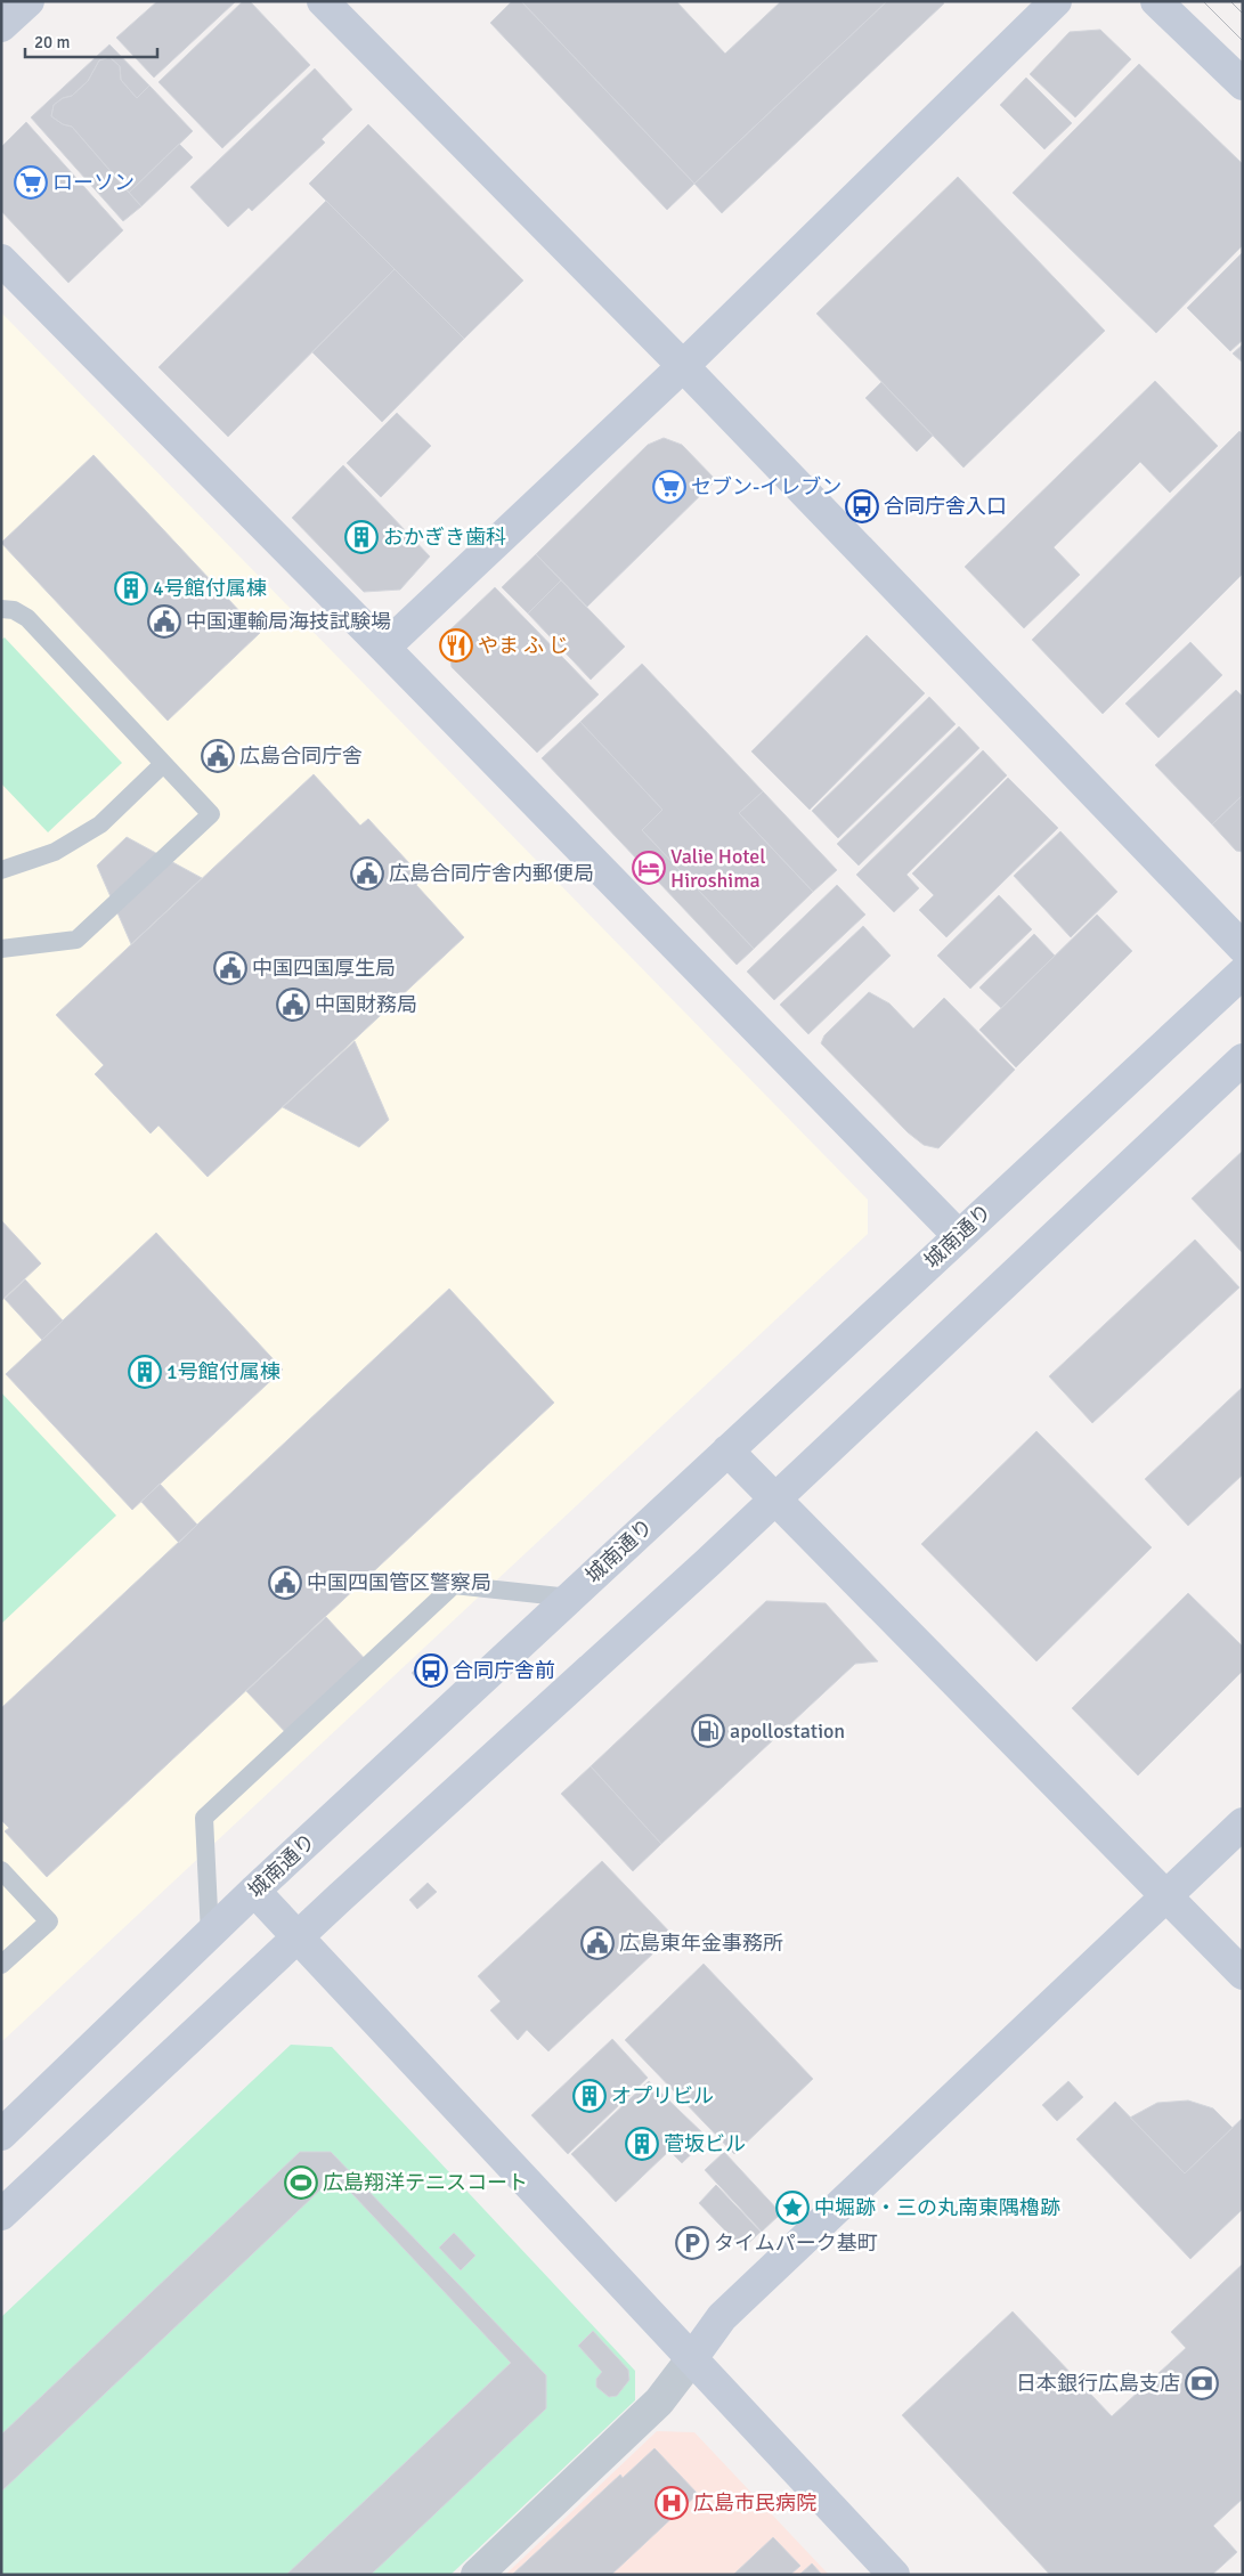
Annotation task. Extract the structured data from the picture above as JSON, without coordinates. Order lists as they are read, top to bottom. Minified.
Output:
{"streets":{"street":["城南通り"]},"places":{"supermarket":["ローソン","セブン-イレブン"],"bus stop":["合同庁舎入口","合同庁舎前"],"building":["おかぎき歯科","4号館付属棟","1号館付属棟","オプリビル","菅坂ビル"],"public building":["中国運輸局海技試験場","広島合同庁舎","広島合同庁舎内郵便局","中国四国厚生局","中国財務局","中国四国管区警察局","広島東年金事務所"],"restaurant":["やま ふ じ"],"hotel":["Valie Hotel Hiroshima"],"fuel station":["apollostation"],"sports":["広島翔洋テニスコート"],"place":["中堀跡・三の丸南東隅櫓跡"],"parking":["タイムパーク基町"],"bank":["日本銀行広島支店"],"hospital":["広島市民病院"]},"scale_bar":"20 m"}
